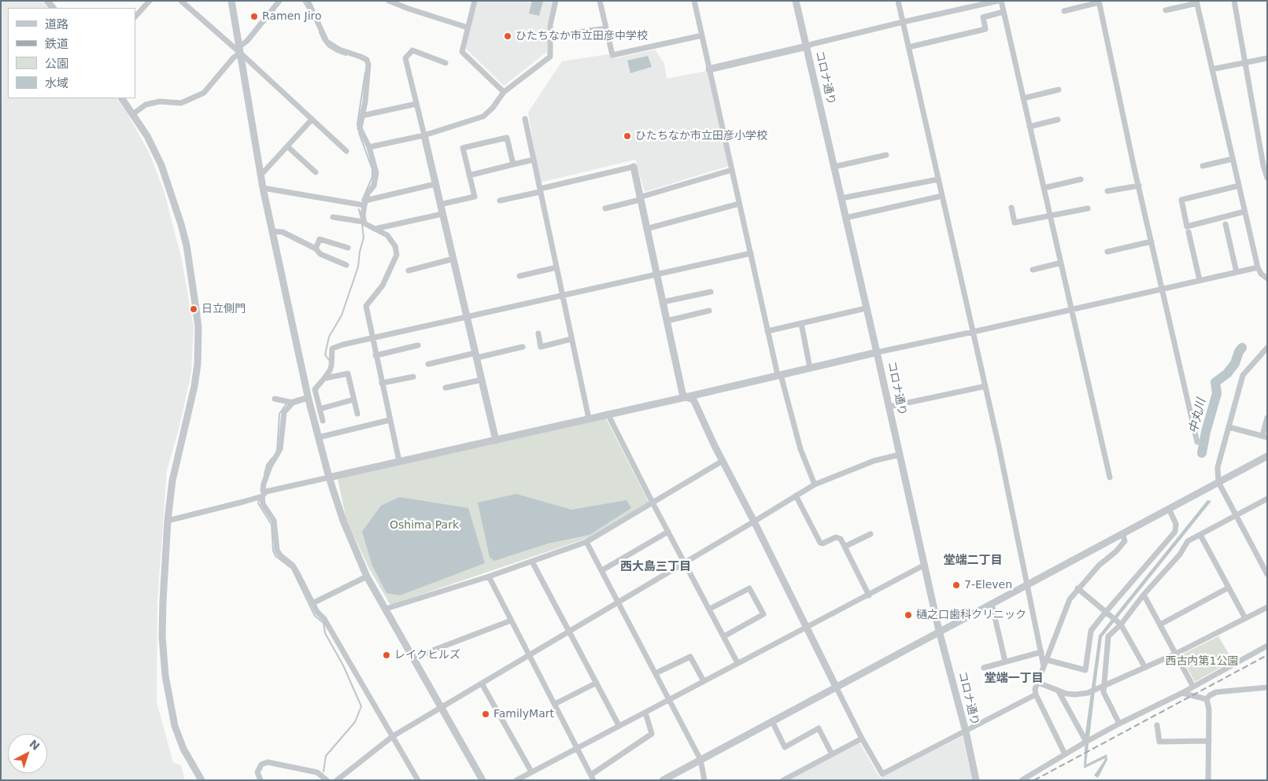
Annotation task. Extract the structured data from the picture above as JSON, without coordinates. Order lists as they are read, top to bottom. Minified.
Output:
{"streets":{"street":["コロナ通り"]},"districts":["堂端二丁目","西大島三丁目","堂端一丁目"],"water":["中丸川"],"parks":["Oshima Park","西古内第1公園"],"places":["Ramen Jiro","ひたちなか市立田彦中学校","ひたちなか市立田彦小学校","日立側門","7-Eleven","樋之口歯科クリニック","レイクヒルズ","FamilyMart"],"legend":["道路","鉄道","公園","水域"],"north":"top right"}
